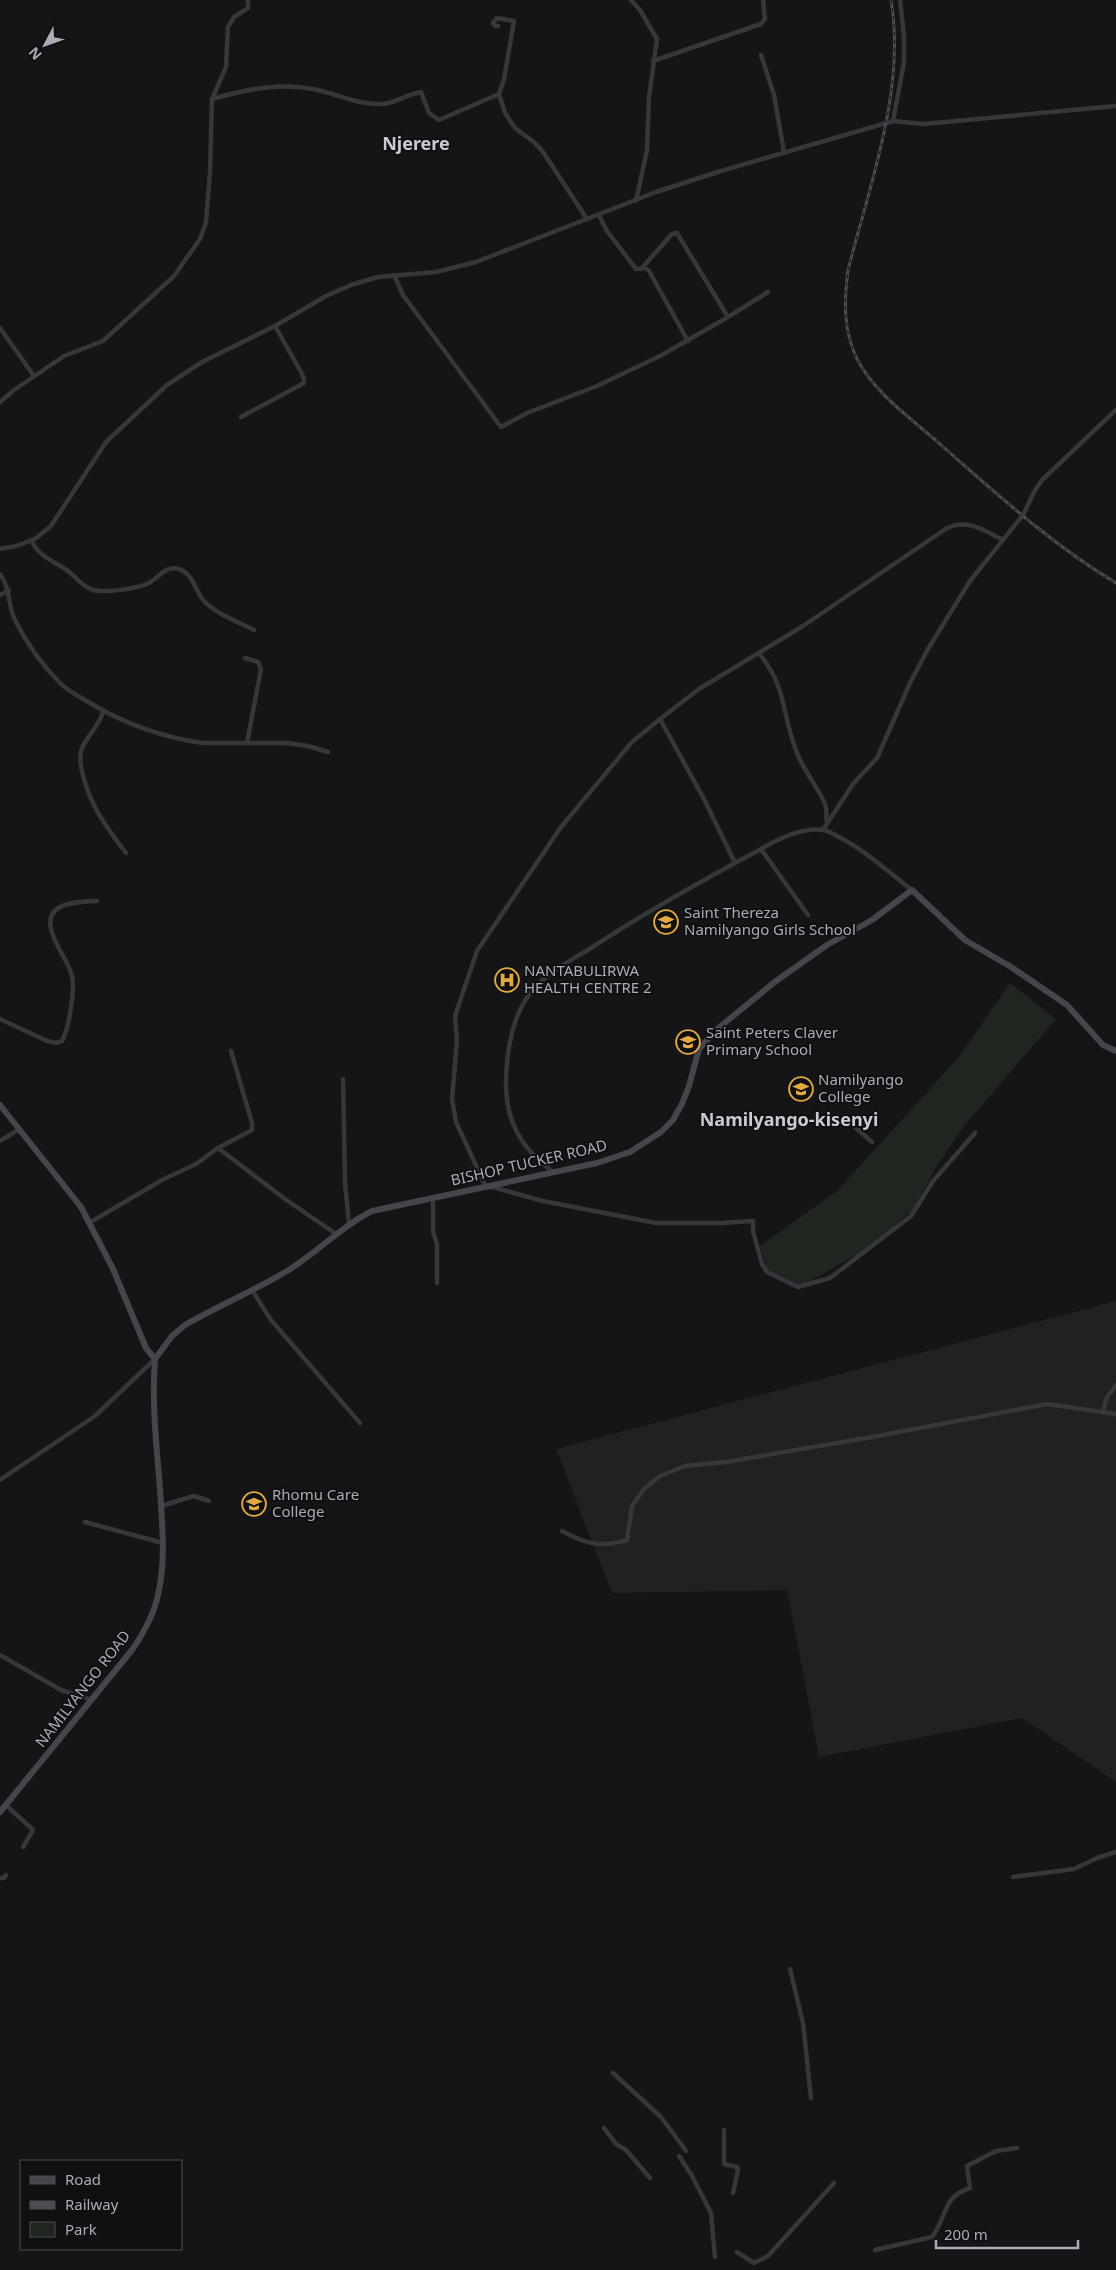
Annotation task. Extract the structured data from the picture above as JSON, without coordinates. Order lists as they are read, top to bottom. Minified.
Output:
{"streets":{"main road":["BISHOP TUCKER ROAD","NAMILYANGO ROAD"]},"crossings":[["BISHOP TUCKER ROAD","NAMILYANGO ROAD"]],"districts":["Njerere","Namilyango-kisenyi"],"places":{"school or university":["Saint Thereza Namilyango Girls School","Saint Peters Claver Primary School","Namilyango College","Rhomu Care College"],"hospital":["NANTABULIRWA HEALTH CENTRE 2"]},"legend":["Road","Railway","Park"],"scale_bar":"200 m","north":"bottom left"}
